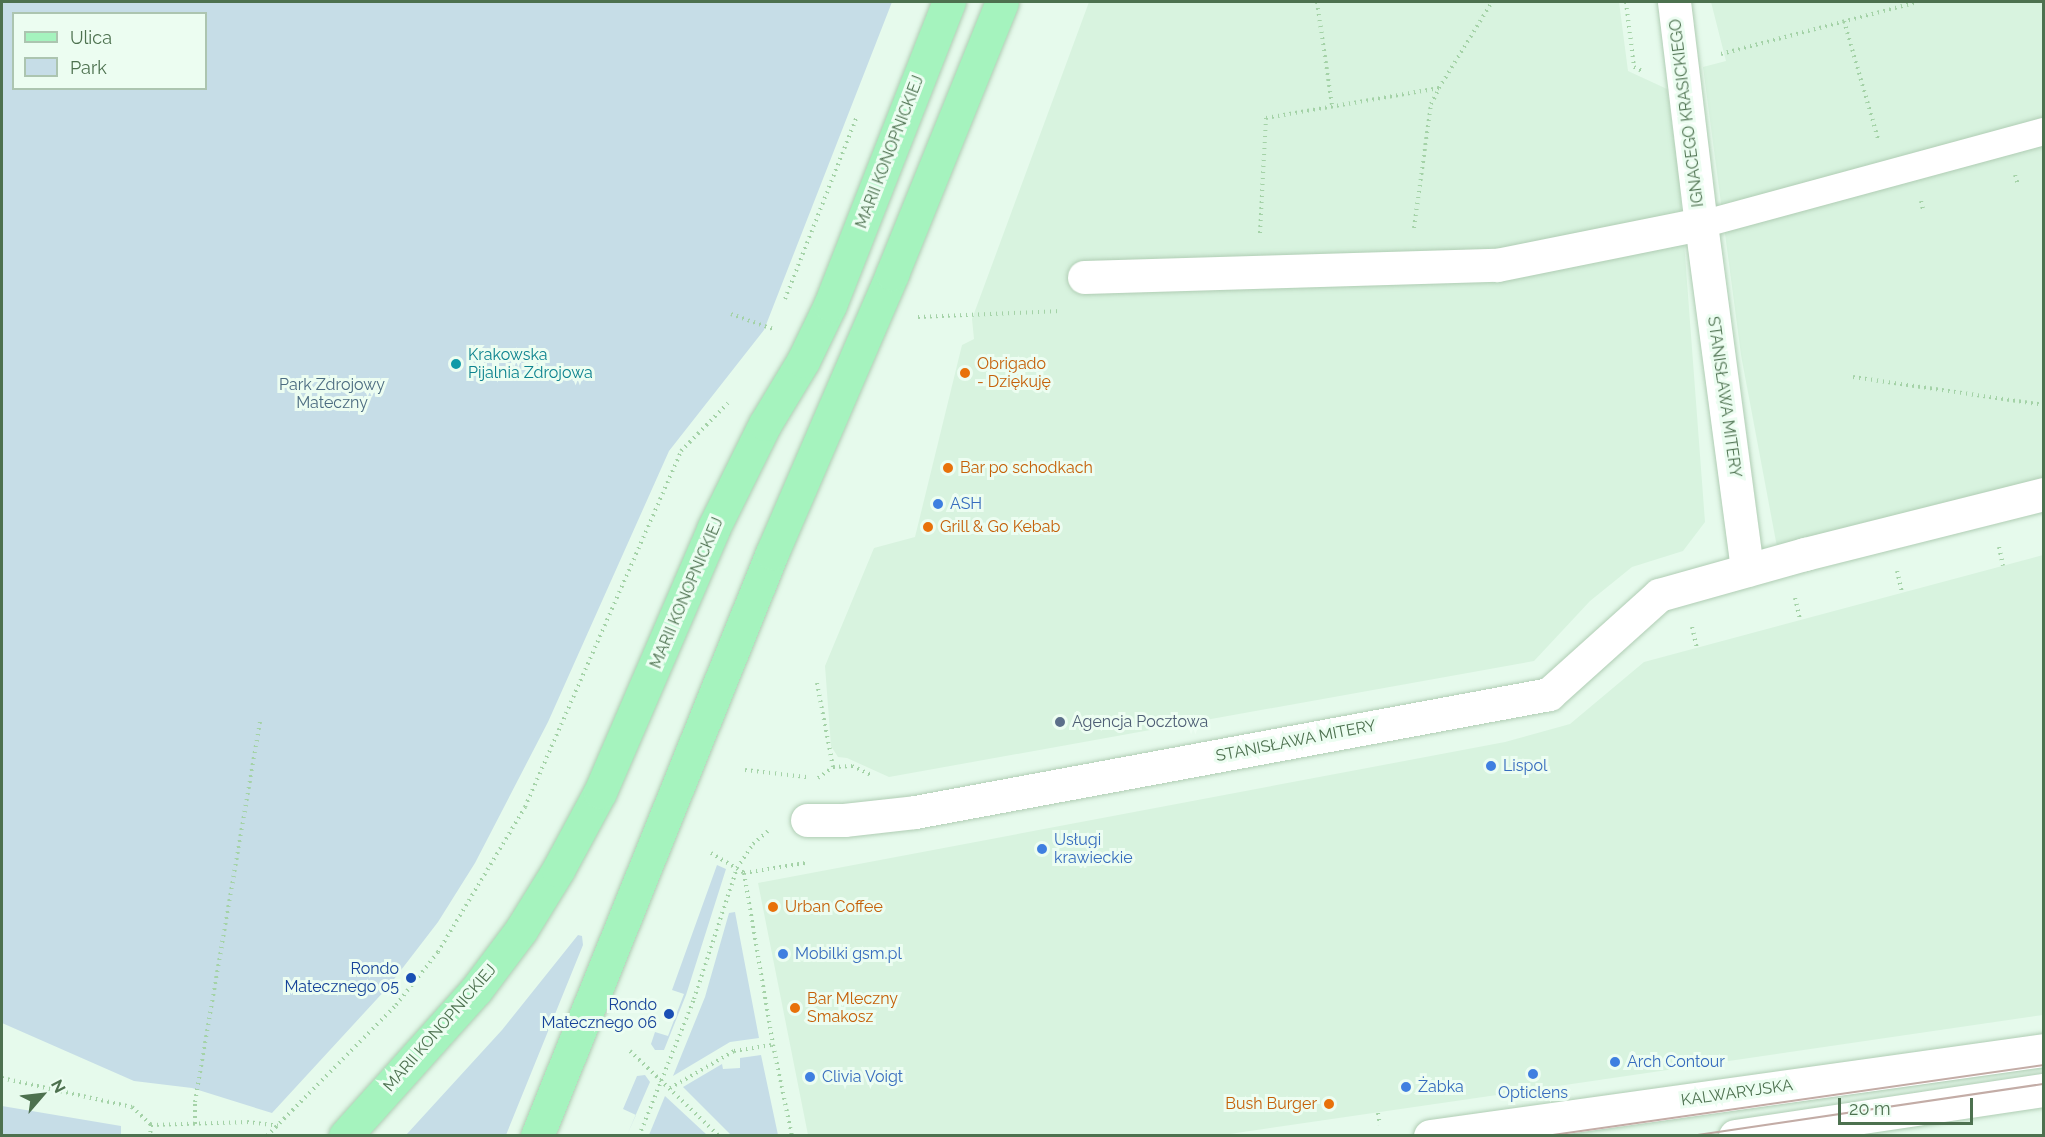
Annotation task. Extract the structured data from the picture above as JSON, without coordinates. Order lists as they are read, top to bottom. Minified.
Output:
{"streets":{"main road":["MARII KONOPNICKIEJ"],"street":["IGNACEGO KRASICKIEGO","STANISŁAWA MITERY","KALWARYJSKA"]},"crossings":[["IGNACEGO KRASICKIEGO","STANISŁAWA MITERY"]],"parks":["Park Zdrojowy Mateczny"],"places":["Krakowska Pijalnia Zdrojowa","Obrigado - Dziękuję","Bar po schodkach","ASH","Grill & Go Kebab","Agencja Pocztowa","Lispol","Usługi krawieckie","Urban Coffee","Mobilki gsm.pl","Rondo Matecznego 05","Bar Mleczny Smakosz","Rondo Matecznego 06","Arch Contour","Opticlens","Clivia Voigt","Żabka","Bush Burger"],"legend":["Ulica","Park"],"scale_bar":"20 m","north":"top right"}
